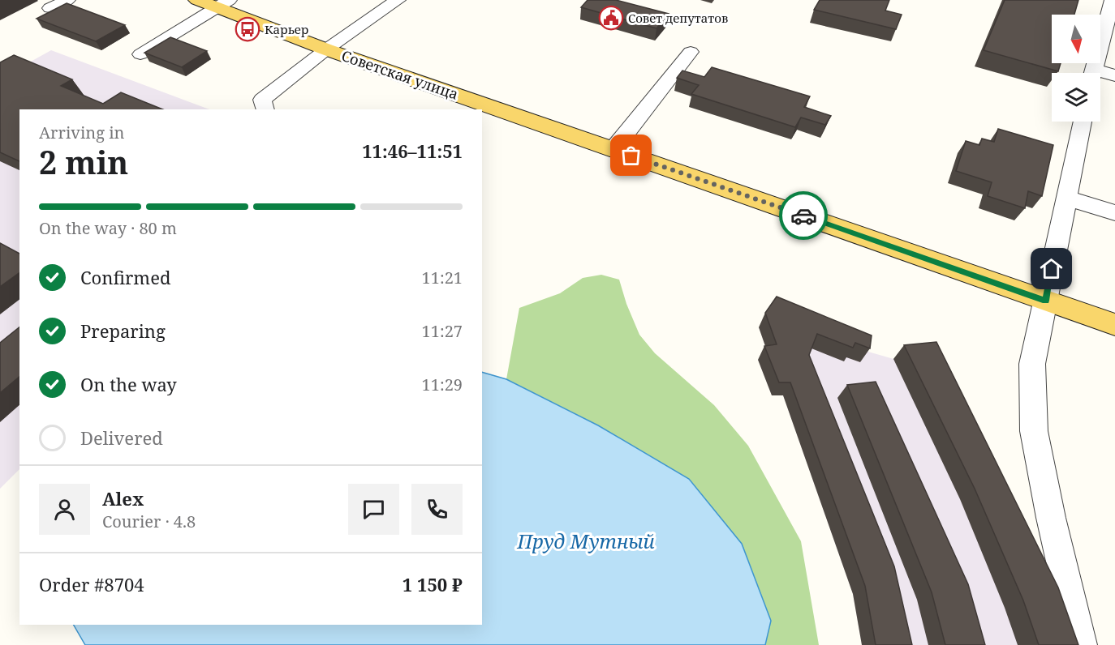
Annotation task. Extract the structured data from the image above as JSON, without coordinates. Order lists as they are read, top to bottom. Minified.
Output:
{"streets":{"main road":["Советская улица"]},"water":["Пруд Мутный"],"places":{"public building":["Совет депутатов"],"bus stop":["Карьер"]},"north":"bottom","page":{"heading":["2 min","Arriving in","11:46–11:51"],"panel":["Alex","Courier · 4.8","Order #8704","1 150 ₽"],"bar":"On the way · 80 m","list":[["Confirmed","11:21"],["Preparing","11:27"],["On the way","11:29"],"Delivered"]}}
